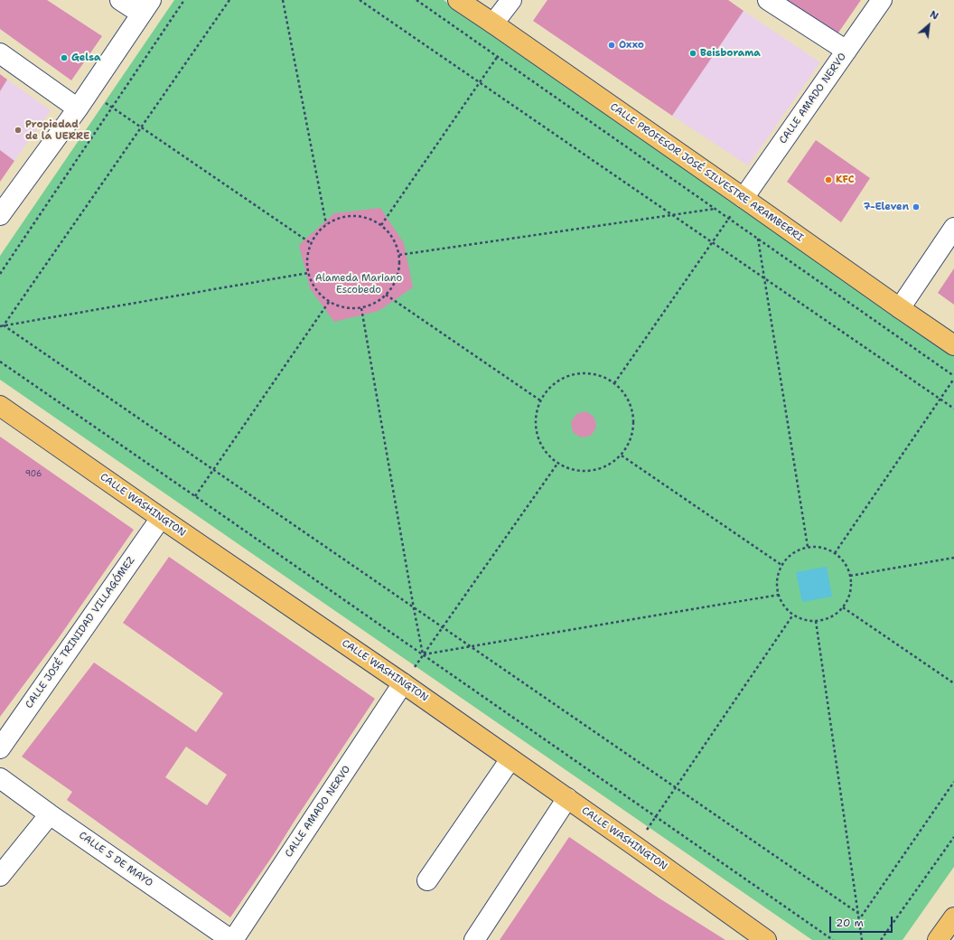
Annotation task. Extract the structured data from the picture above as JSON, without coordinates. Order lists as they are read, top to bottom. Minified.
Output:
{"streets":{"main road":["CALLE PROFESOR JOSÉ SILVESTRE ARAMBERRI","CALLE WASHINGTON"],"street":["CALLE AMADO NERVO","CALLE JOSÉ TRINIDAD VILLAGÓMEZ","CALLE 5 DE MAYO"]},"crossings":[["CALLE AMADO NERVO","CALLE PROFESOR JOSÉ SILVESTRE ARAMBERRI"],["CALLE AMADO NERVO","CALLE WASHINGTON"],["CALLE AMADO NERVO","CALLE 5 DE MAYO"],["CALLE WASHINGTON","CALLE JOSÉ TRINIDAD VILLAGÓMEZ"]],"parks":["Alameda Mariano Escobedo"],"places":["Oxxo","Beisborama","Gelsa","Propiedad de la UERRE","KFC","7-Eleven"],"house_numbers":["906"],"scale_bar":"20 m","north":"top right"}
